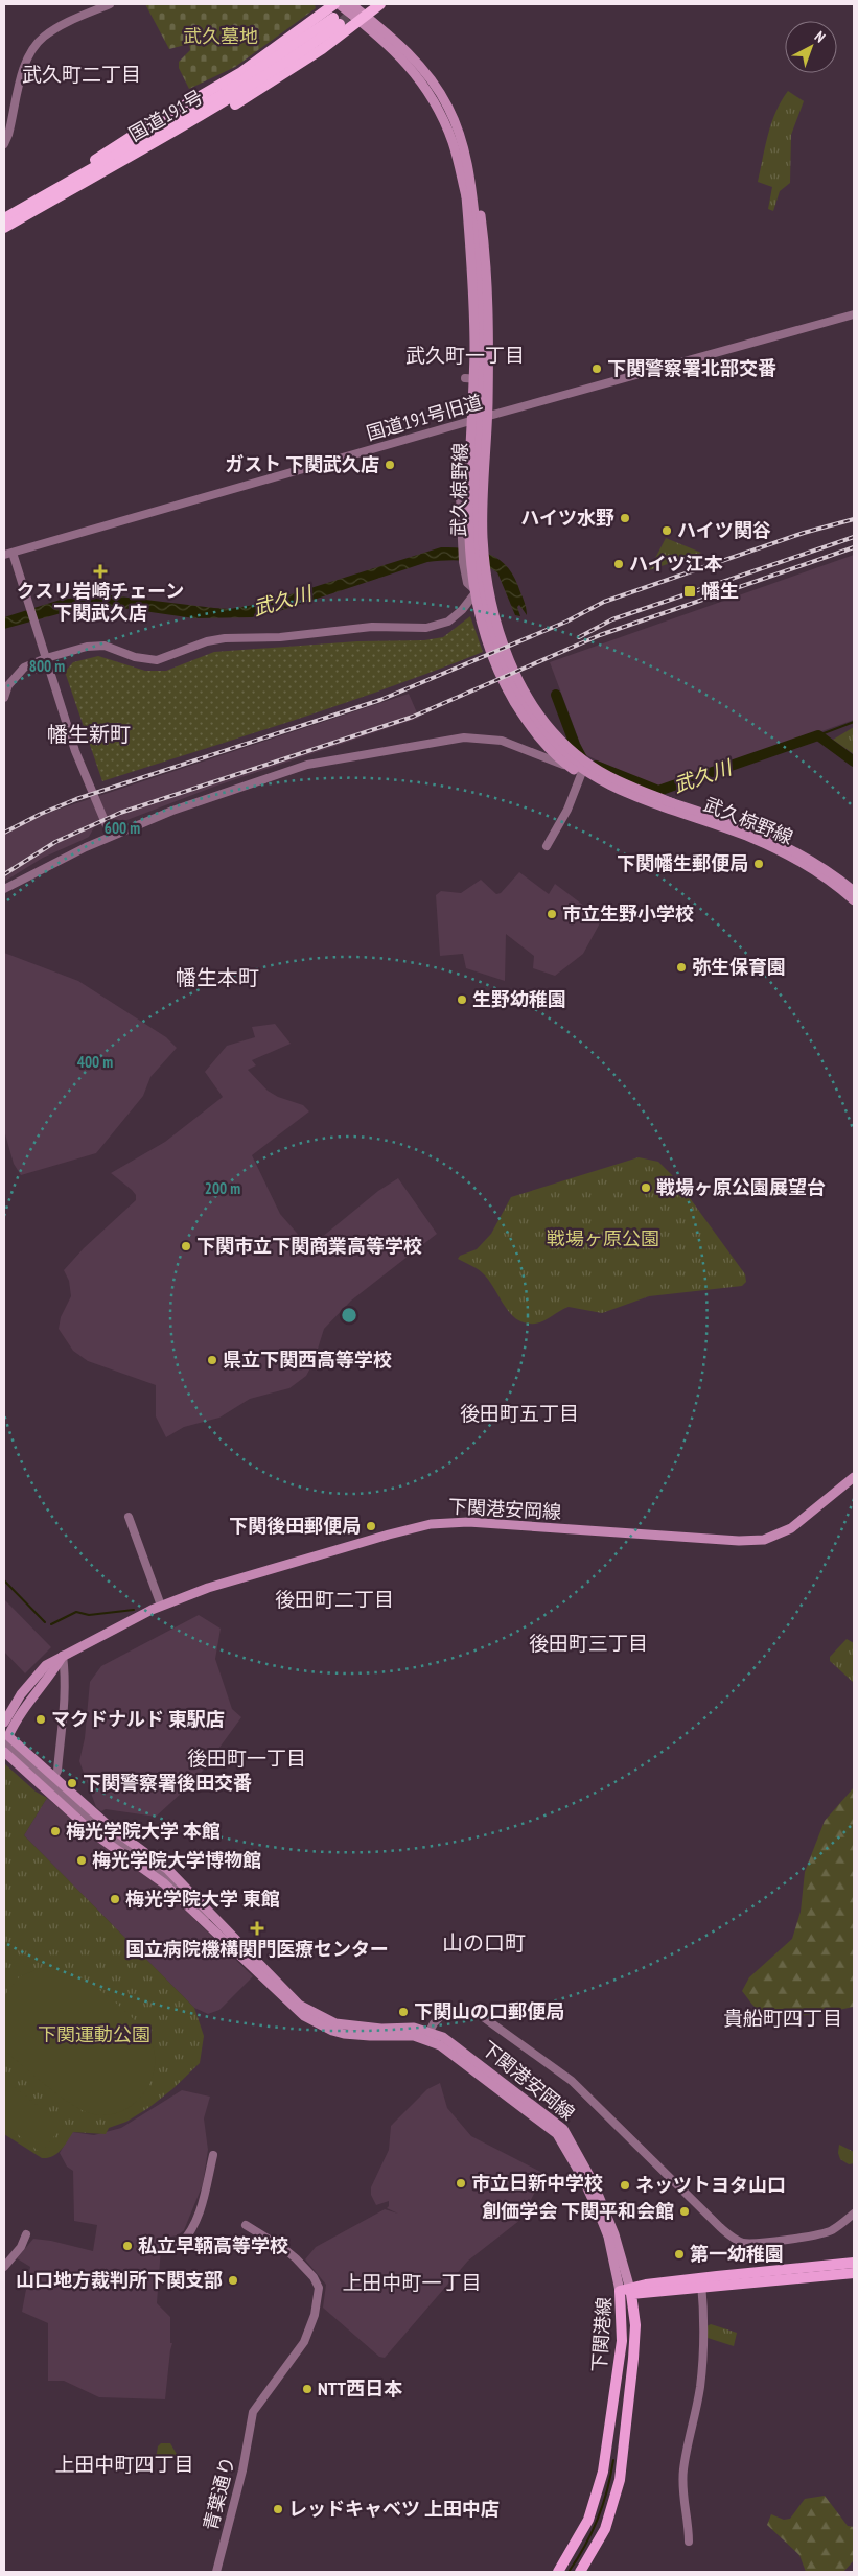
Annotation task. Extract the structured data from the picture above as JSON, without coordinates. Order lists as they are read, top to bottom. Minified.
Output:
{"streets":{"highway":["国道191号"],"main road":["武久椋野線","下関港安岡線","下関港線"],"street":["国道191号旧道","青葉通り"]},"crossings":[["下関港安岡線","下関港線"]],"districts":["武久町二丁目","武久町一丁目","幡生新町","幡生本町","後田町五丁目","後田町二丁目","後田町三丁目","後田町一丁目","山の口町","貴船町四丁目","上田中町一丁目","上田中町四丁目"],"water":["武久川"],"parks":["武久墓地","戦場ヶ原公園","下関運動公園"],"places":{"other":["下関警察署北部交番","ガスト 下関武久店","ハイツ水野","ハイツ関谷","ハイツ江本","下関幡生郵便局","市立生野小学校","弥生保育園","生野幼稚園","戦場ヶ原公園展望台","下関市立下関商業高等学校","県立下関西高等学校","下関後田郵便局","マクドナルド 東駅店","下関警察署後田交番","梅光学院大学 本館","梅光学院大学博物館","梅光学院大学 東館","下関山の口郵便局","市立日新中学校","ネッツトヨタ山口","創価学会 下関平和会館","私立早鞆高等学校","第一幼稚園","山口地方裁判所下関支部","NTT西日本","レッドキャベツ 上田中店"],"health":["クスリ岩崎チェーン 下関武久店","国立病院機構関門医療センター"],"transit":["幡生"]},"north":"top right","rings":["800 m","600 m","400 m","200 m"]}
